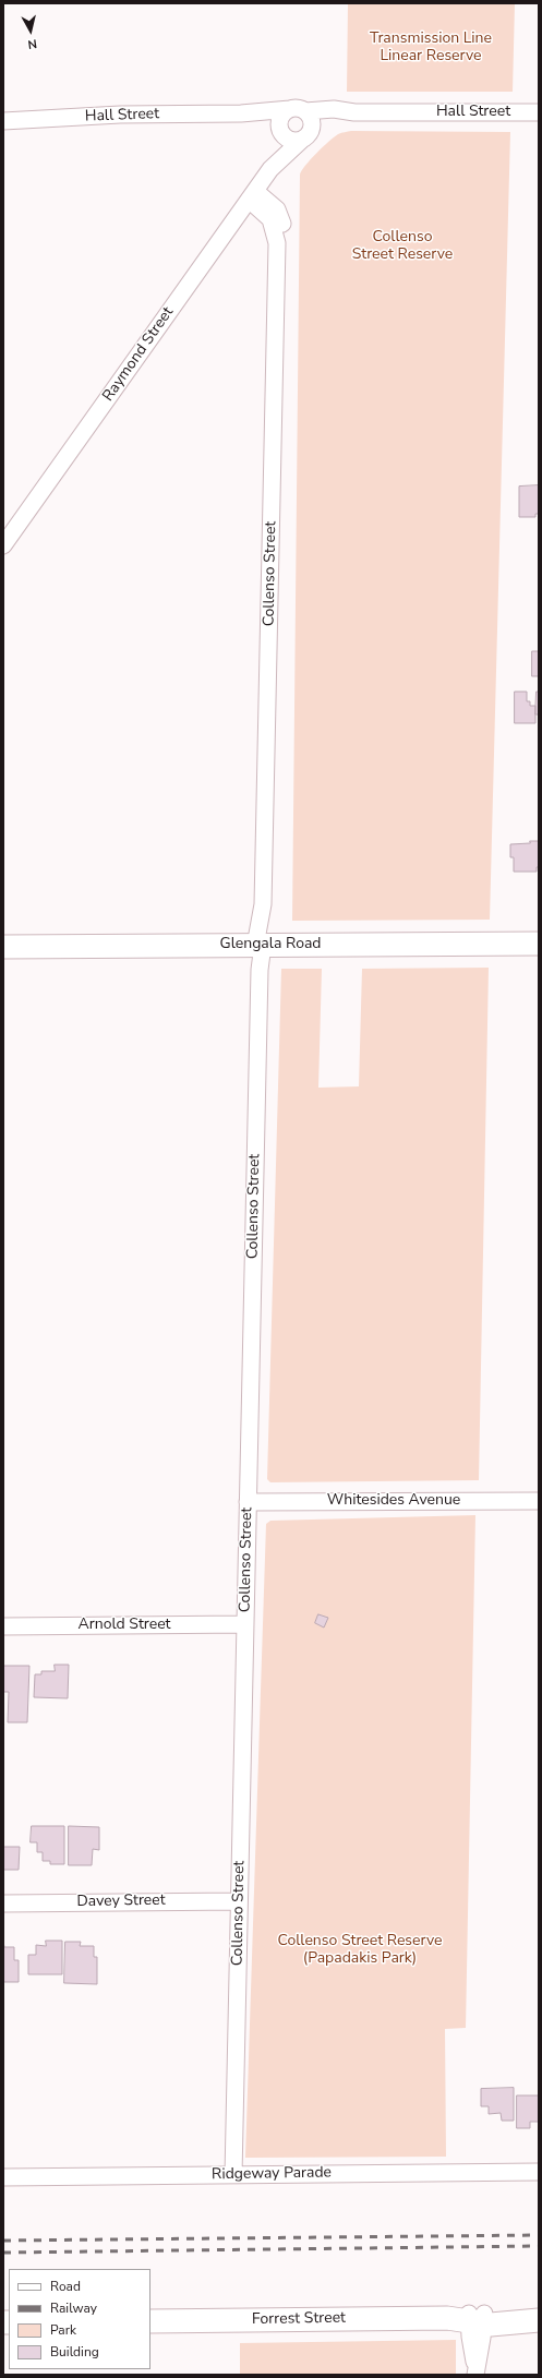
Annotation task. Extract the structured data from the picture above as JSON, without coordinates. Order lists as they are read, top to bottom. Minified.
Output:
{"streets":{"street":["Hall Street","Raymond Street","Collenso Street","Glengala Road","Whitesides Avenue","Arnold Street","Davey Street","Ridgeway Parade","Forrest Street"]},"crossings":[["Hall Street","Raymond Street"],["Raymond Street","Collenso Street"],["Collenso Street","Glengala Road"],["Collenso Street","Whitesides Avenue"],["Collenso Street","Arnold Street"],["Collenso Street","Davey Street"],["Collenso Street","Ridgeway Parade"]],"parks":["Transmission Line Linear Reserve","Collenso Street Reserve","Collenso Street Reserve (Papadakis Park)"],"legend":["Road","Railway","Park","Building"],"north":"bottom"}
